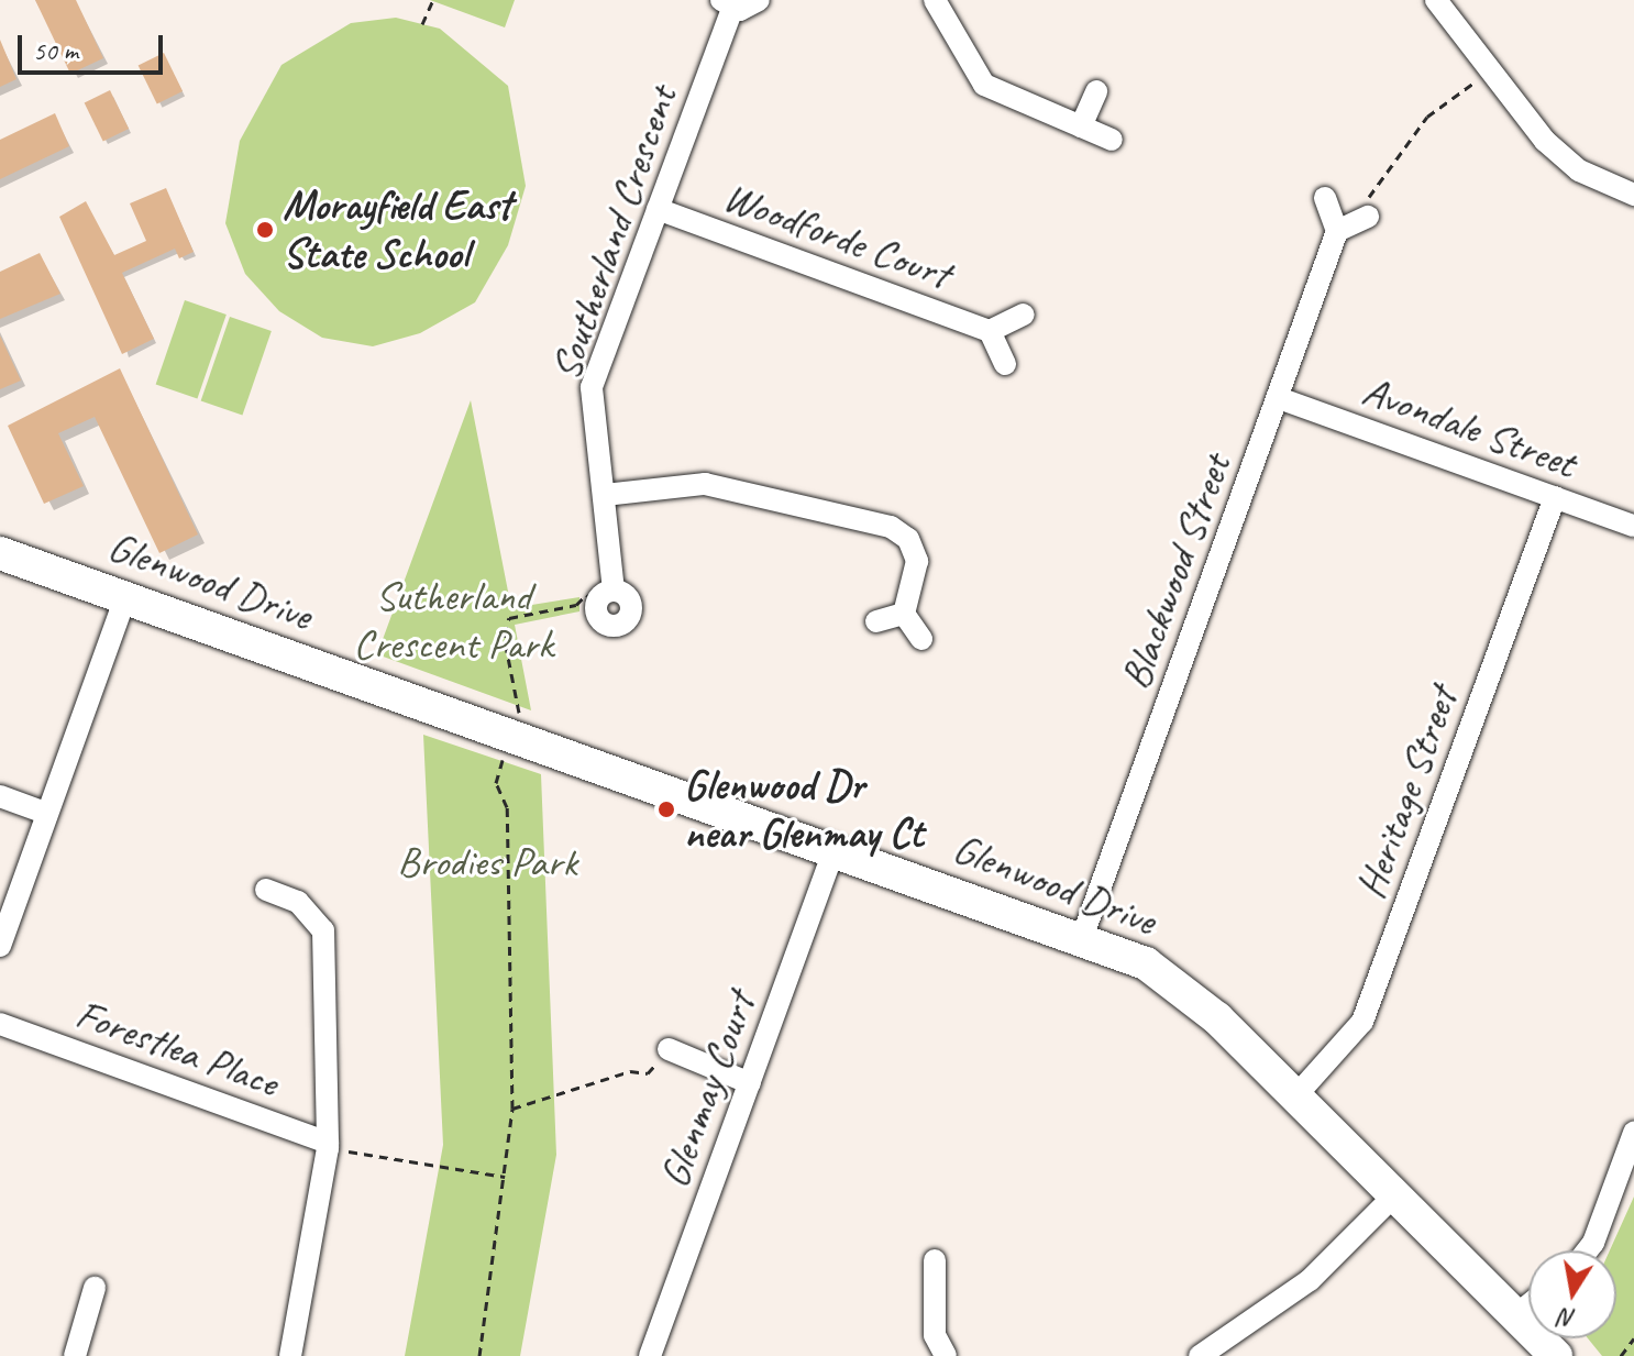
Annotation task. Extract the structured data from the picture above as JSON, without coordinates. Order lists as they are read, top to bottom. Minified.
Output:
{"streets":{"street":["Southerland Crescent","Woodforde Court","Avondale Street","Blackwood Street","Glenwood Drive","Heritage Street","Forestlea Place","Glenmay Court"]},"crossings":[["Southerland Crescent","Woodforde Court"],["Avondale Street","Blackwood Street"],["Avondale Street","Heritage Street"],["Blackwood Street","Glenwood Drive"],["Glenwood Drive","Heritage Street"],["Glenwood Drive","Glenmay Court"]],"parks":["Sutherland Crescent Park","Brodies Park"],"places":["Morayfield East State School","Glenwood Dr near Glenmay Ct"],"scale_bar":"50 m","north":"bottom"}
